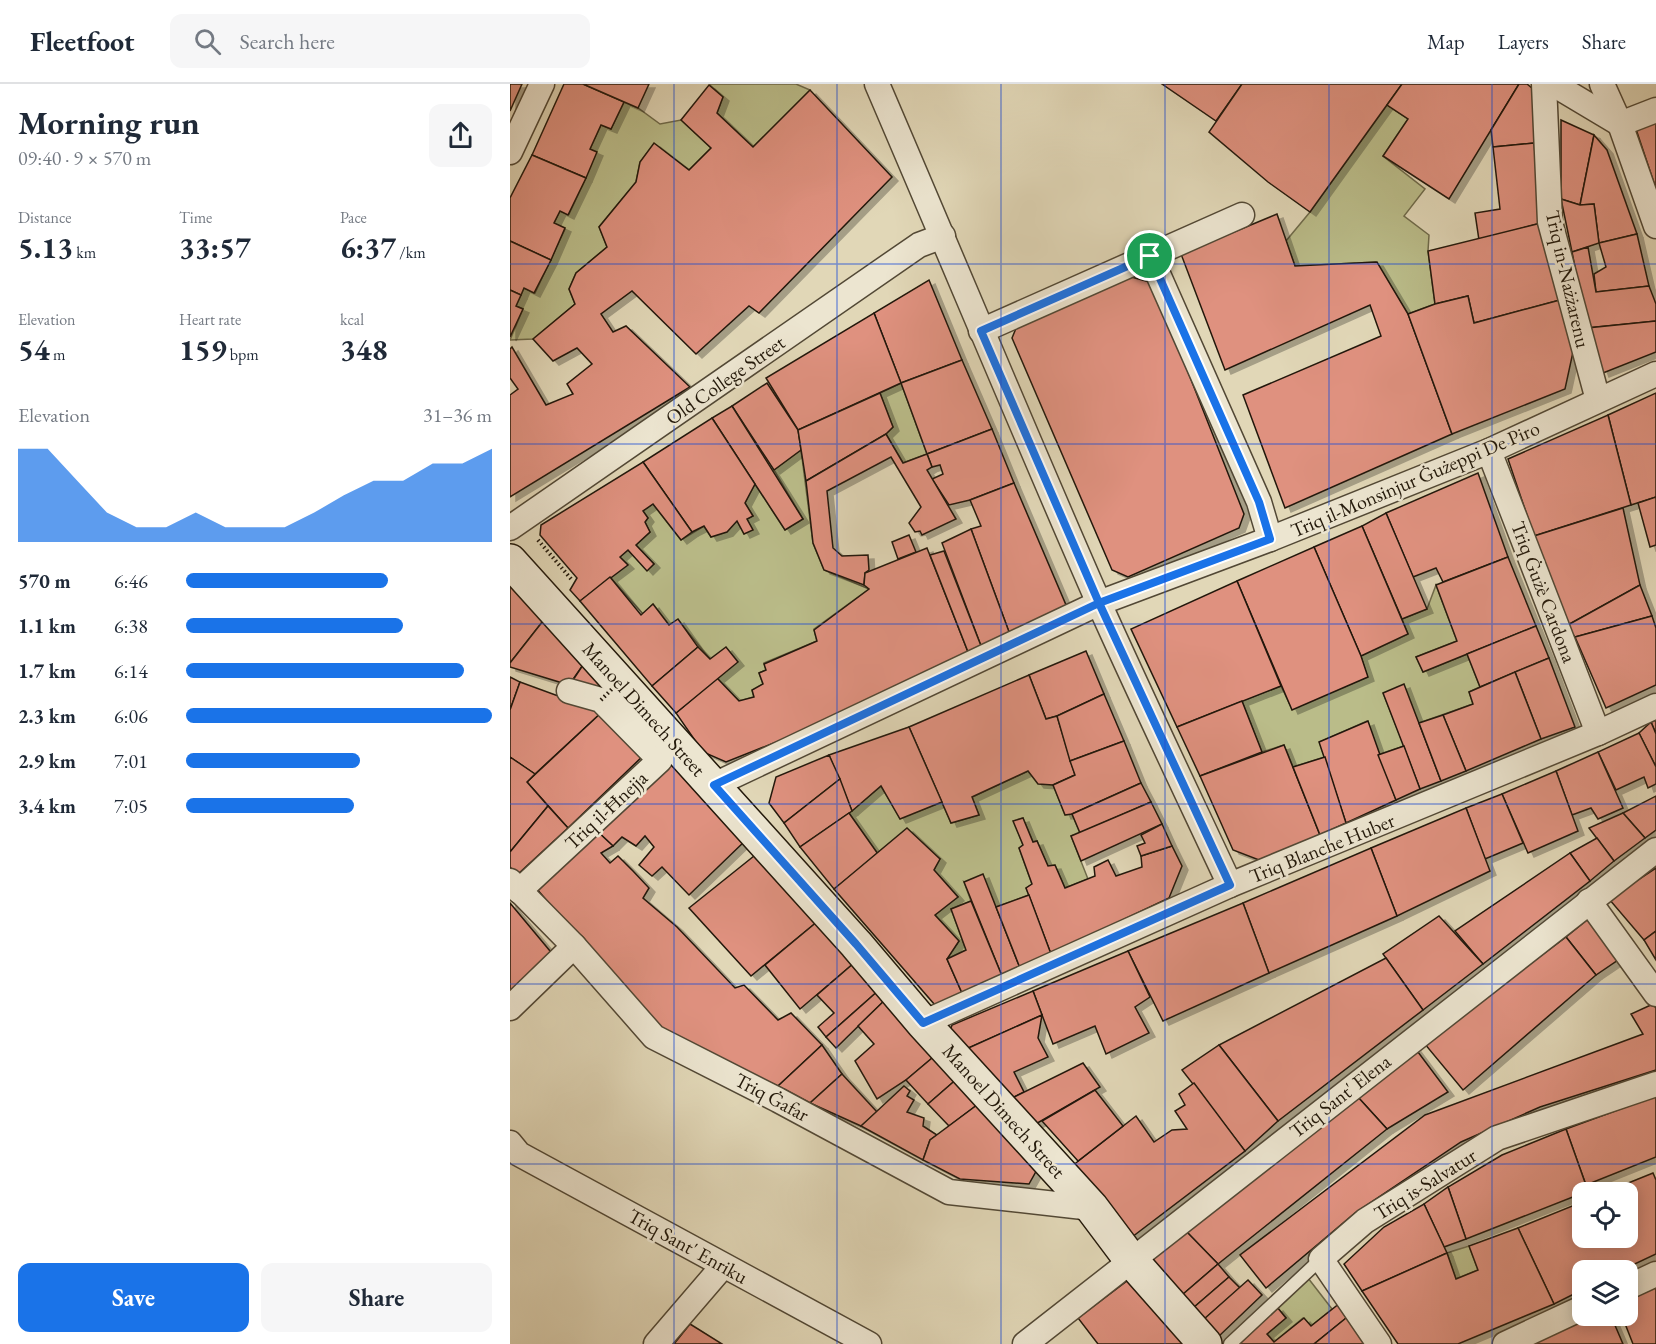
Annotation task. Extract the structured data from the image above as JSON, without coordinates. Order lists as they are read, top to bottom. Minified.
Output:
{"streets":{"street":["Triq in-Nażżarenu","Old College Street","Triq il-Monsinjur Ġużeppi De Piro","Triq Ġużè Cardona","Manoel Dimech Street","Triq il-Ħnejja","Triq Blanche Huber","Triq Sant' Elena","Triq Ġafar","Triq is-Salvatur","Triq Sant' Enriku"]},"crossings":[["Triq in-Nażżarenu","Triq il-Monsinjur Ġużeppi De Piro"],["Triq il-Monsinjur Ġużeppi De Piro","Triq Ġużè Cardona"],["Triq il-Monsinjur Ġużeppi De Piro","Manoel Dimech Street"],["Triq Ġużè Cardona","Triq Blanche Huber"],["Manoel Dimech Street","Triq Blanche Huber"],["Manoel Dimech Street","Triq Sant' Elena"],["Manoel Dimech Street","Triq Ġafar"],["Triq il-Ħnejja","Triq Ġafar"]],"page":{"header":"Fleetfoot","search":"Search here","nav":["Map","Layers","Share"],"heading":["Morning run","09:40 · 9 × 570 m"],"stats":[["Distance","5.13 km"],["Time","33:57"],["Pace","6:37 /km"],["Elevation","54 m"],["Heart rate","159 bpm"],["kcal","348"]],"chart":["Elevation","31–36 m"],"list":[{"name":"570 m","note":"6:46"},{"name":"1.1 km","note":"6:38"},{"name":"1.7 km","note":"6:14"},{"name":"2.3 km","note":"6:06"},{"name":"2.9 km","note":"7:01"},{"name":"3.4 km","note":"7:05"}],"buttons":["Save","Share"]}}
